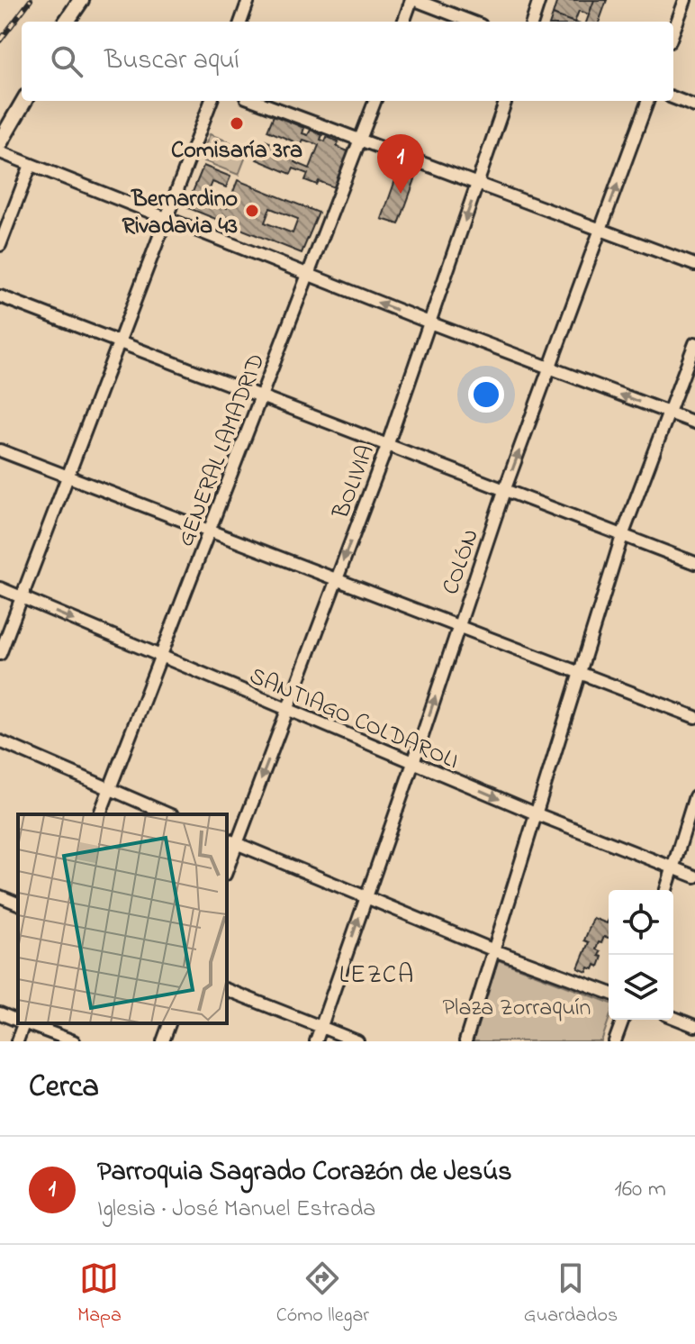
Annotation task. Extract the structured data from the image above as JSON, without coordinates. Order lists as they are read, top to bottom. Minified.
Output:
{"streets":{"street":["GENERAL LAMADRID","BOLIVIA","COLÓN","SANTIAGO COLDAROLI"]},"crossings":[["GENERAL LAMADRID","SANTIAGO COLDAROLI"],["BOLIVIA","SANTIAGO COLDAROLI"],["COLÓN","SANTIAGO COLDAROLI"]],"one_way":["BOLIVIA","COLÓN","SANTIAGO COLDAROLI"],"districts":["LEZCA"],"parks":["Plaza Zorraquín"],"places":["Comisaría 3ra","Bernardino Rivadavia 43"],"page":{"search":"Buscar aquí","pins":"1","heading":"Cerca","list":[{"mark":"1","name":"Parroquia Sagrado Corazón de Jesús","note":"Iglesia · José Manuel Estrada","value":"160 m"}],"nav":["Mapa","Cómo llegar","Guardados"]}}
